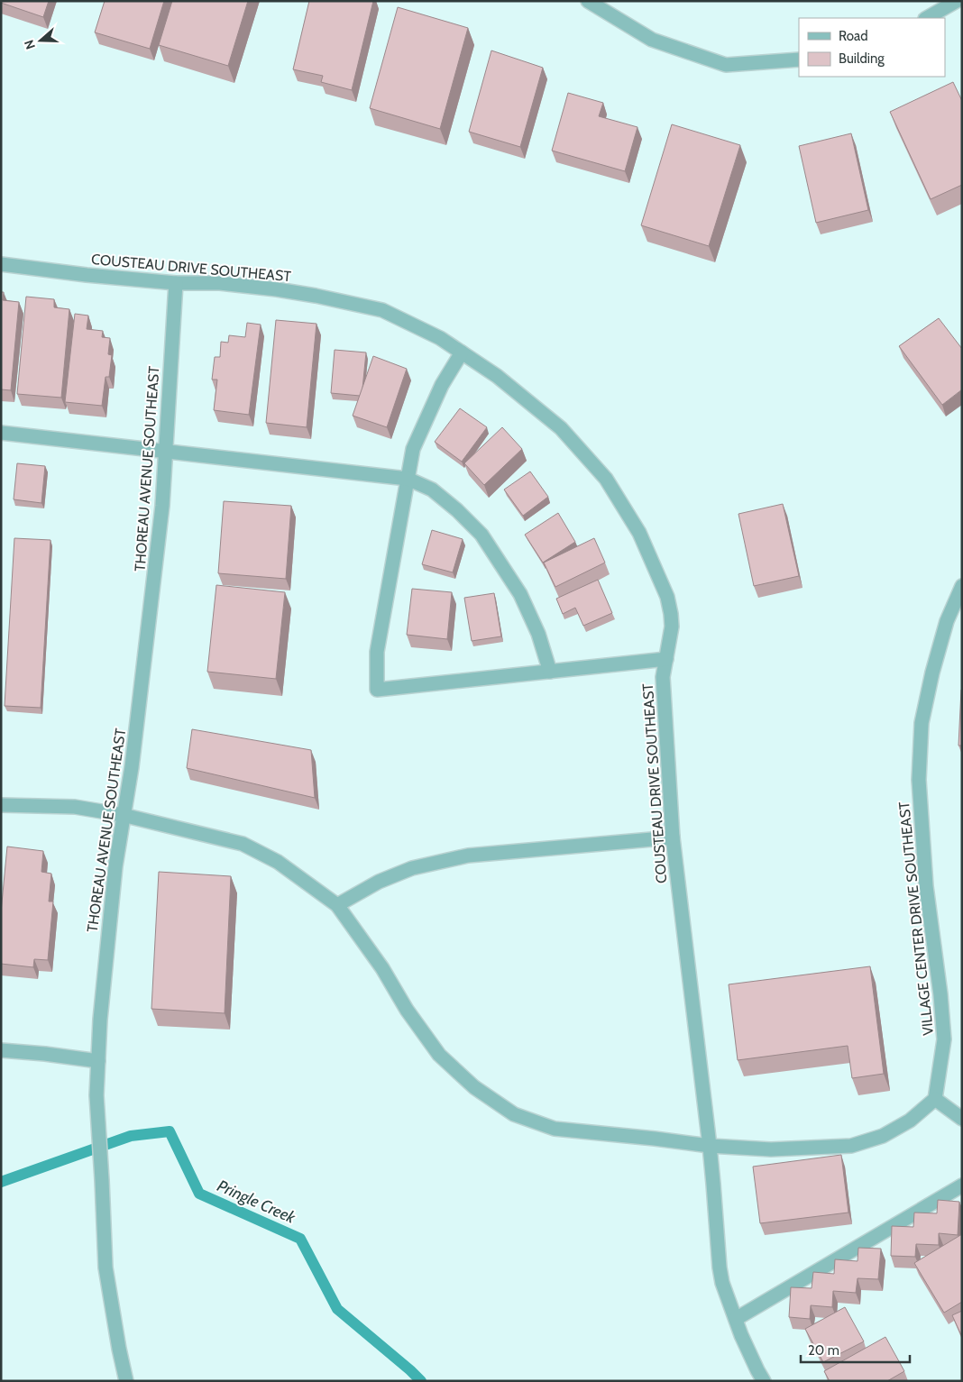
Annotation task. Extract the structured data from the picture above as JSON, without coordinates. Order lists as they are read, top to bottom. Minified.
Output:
{"streets":{"street":["COUSTEAU DRIVE SOUTHEAST","THOREAU AVENUE SOUTHEAST","VILLAGE CENTER DRIVE SOUTHEAST"]},"crossings":[["COUSTEAU DRIVE SOUTHEAST","THOREAU AVENUE SOUTHEAST"]],"water":["Pringle Creek"],"legend":["Road","Building"],"scale_bar":"20 m","north":"left"}
